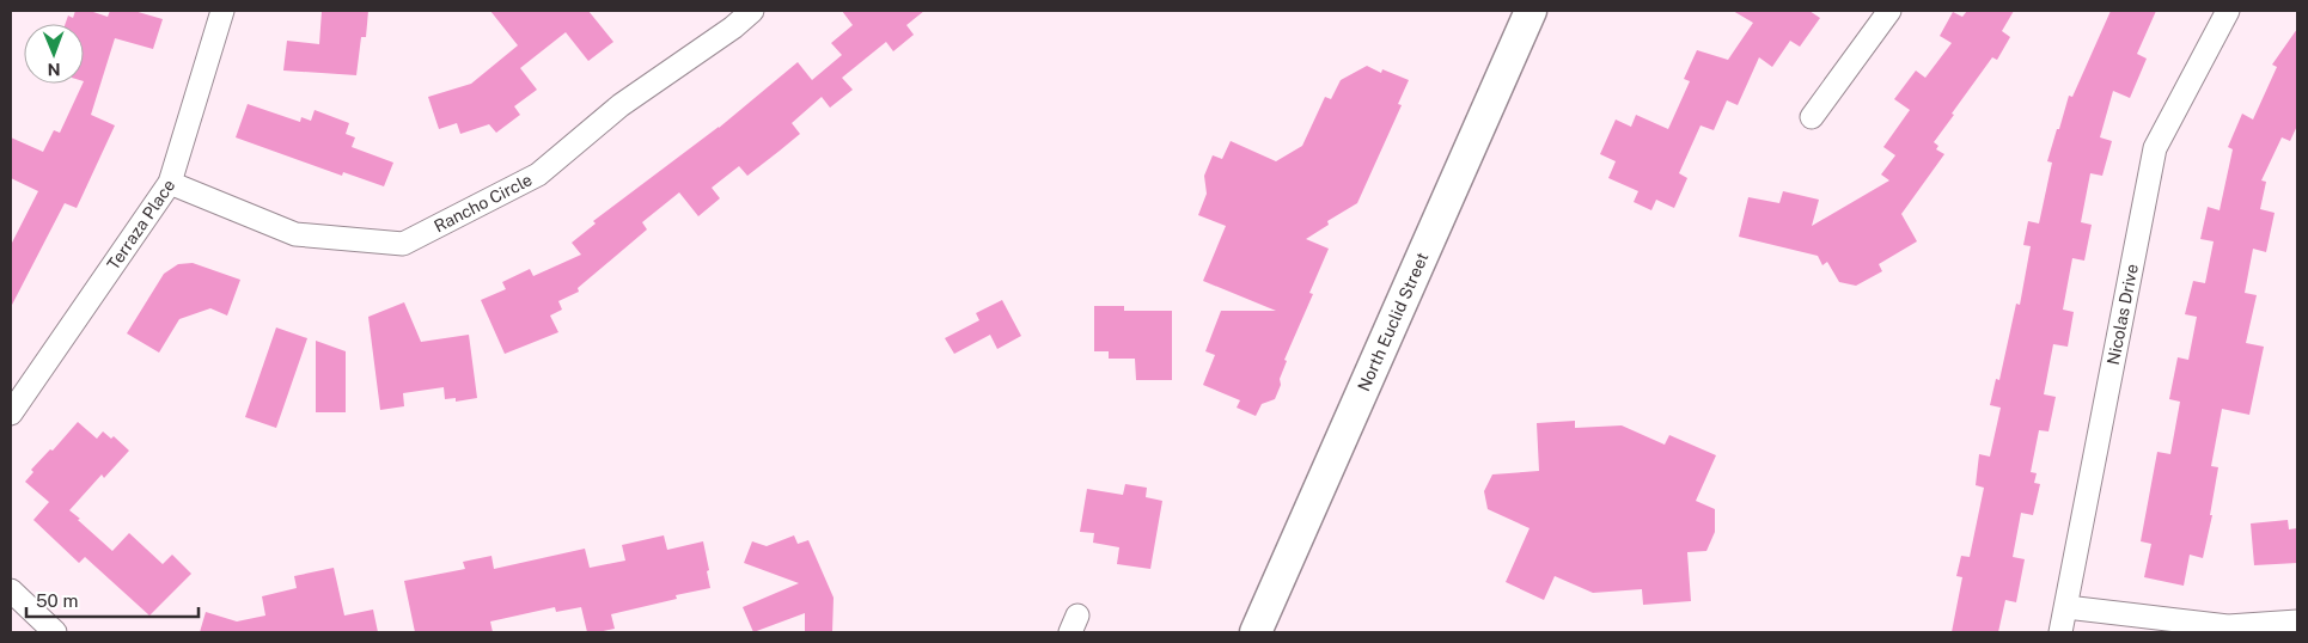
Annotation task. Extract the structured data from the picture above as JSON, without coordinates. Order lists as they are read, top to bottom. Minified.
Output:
{"streets":{"main road":["North Euclid Street"],"street":["Rancho Circle","Terraza Place","Nicolas Drive"]},"crossings":[["Rancho Circle","Terraza Place"]],"scale_bar":"50 m","north":"bottom"}
